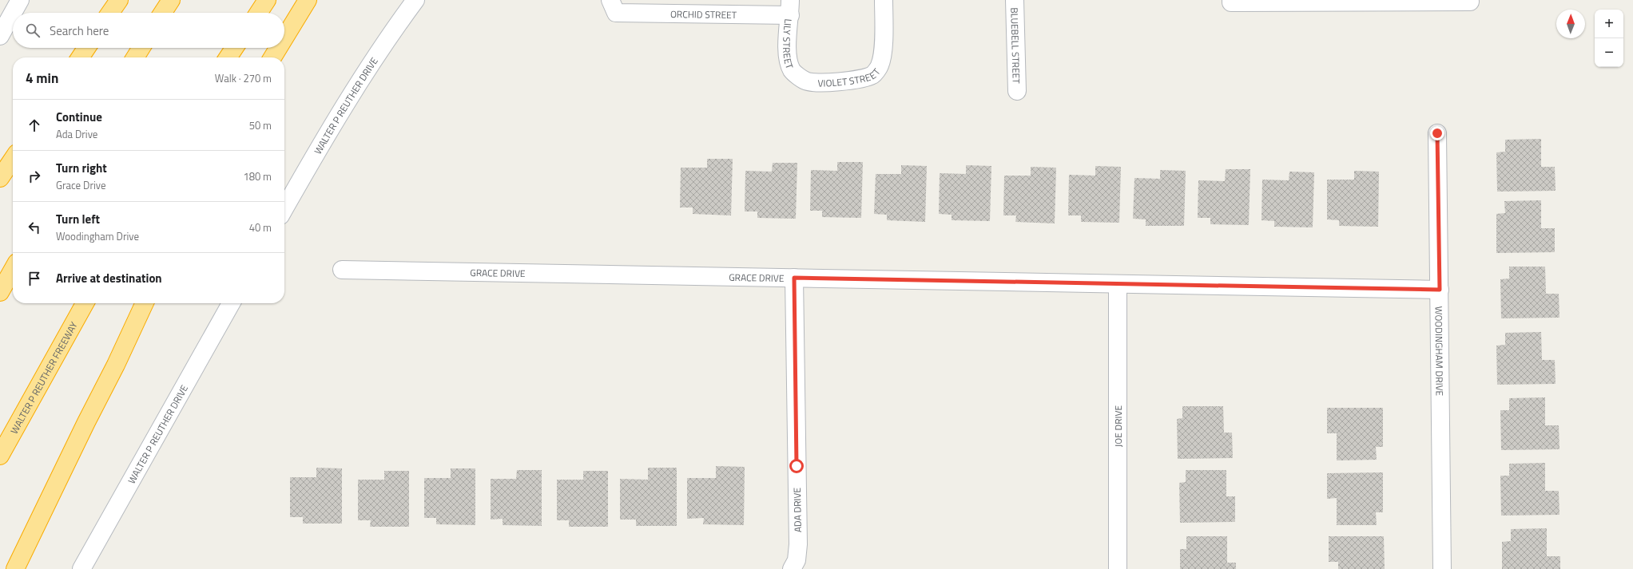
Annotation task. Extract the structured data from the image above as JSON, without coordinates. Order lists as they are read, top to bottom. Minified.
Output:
{"streets":{"highway":["WALTER P REUTHER FREEWAY"],"street":["ORCHID STREET","LILY STREET","BLUEBELL STREET","VIOLET STREET","WALTER P REUTHER DRIVE","GRACE DRIVE","WOODINGHAM DRIVE","JOE DRIVE","ADA DRIVE"]},"crossings":[["ORCHID STREET","LILY STREET"],["LILY STREET","VIOLET STREET"],["GRACE DRIVE","WOODINGHAM DRIVE"],["GRACE DRIVE","JOE DRIVE"],["GRACE DRIVE","ADA DRIVE"]],"north":"top","page":{"map_buttons":["+","−"],"search":"Search here","heading":["4 min","Walk · 270 m"],"list":[["Continue","Ada Drive","50 m"],["Turn right","Grace Drive","180 m"],["Turn left","Woodingham Drive","40 m"],"Arrive at destination"]}}
